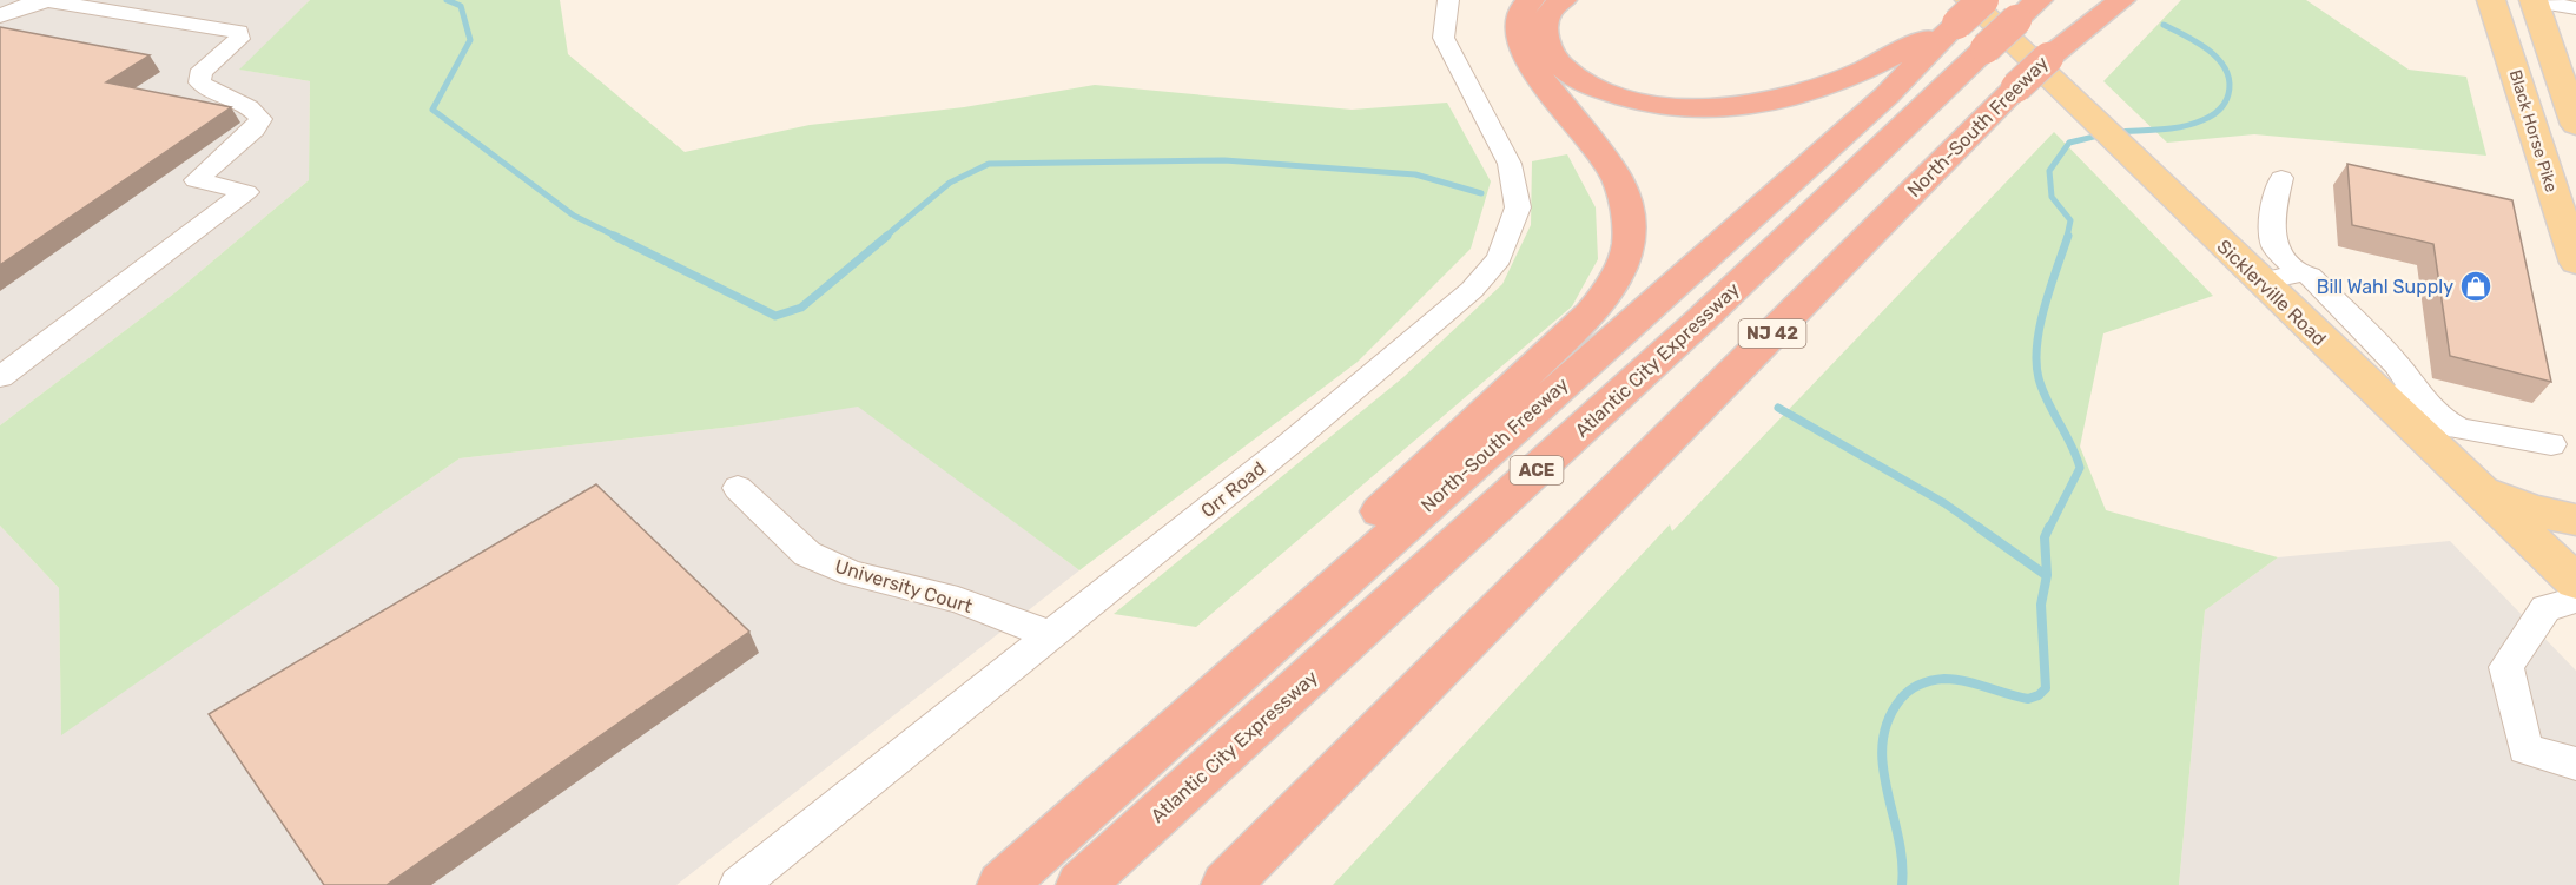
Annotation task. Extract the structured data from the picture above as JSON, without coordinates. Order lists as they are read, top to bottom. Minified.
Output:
{"streets":{"highway":["North-South Freeway","NJ 42","Atlantic City Expressway","ACE"],"main road":["Black Horse Pike","Sicklerville Road"],"street":["Orr Road","University Court"]},"crossings":[["North-South Freeway","Sicklerville Road"],["North-South Freeway","Atlantic City Expressway"],["Sicklerville Road","Atlantic City Expressway"],["Orr Road","University Court"]],"places":{"shop":["Bill Wahl Supply"]}}
